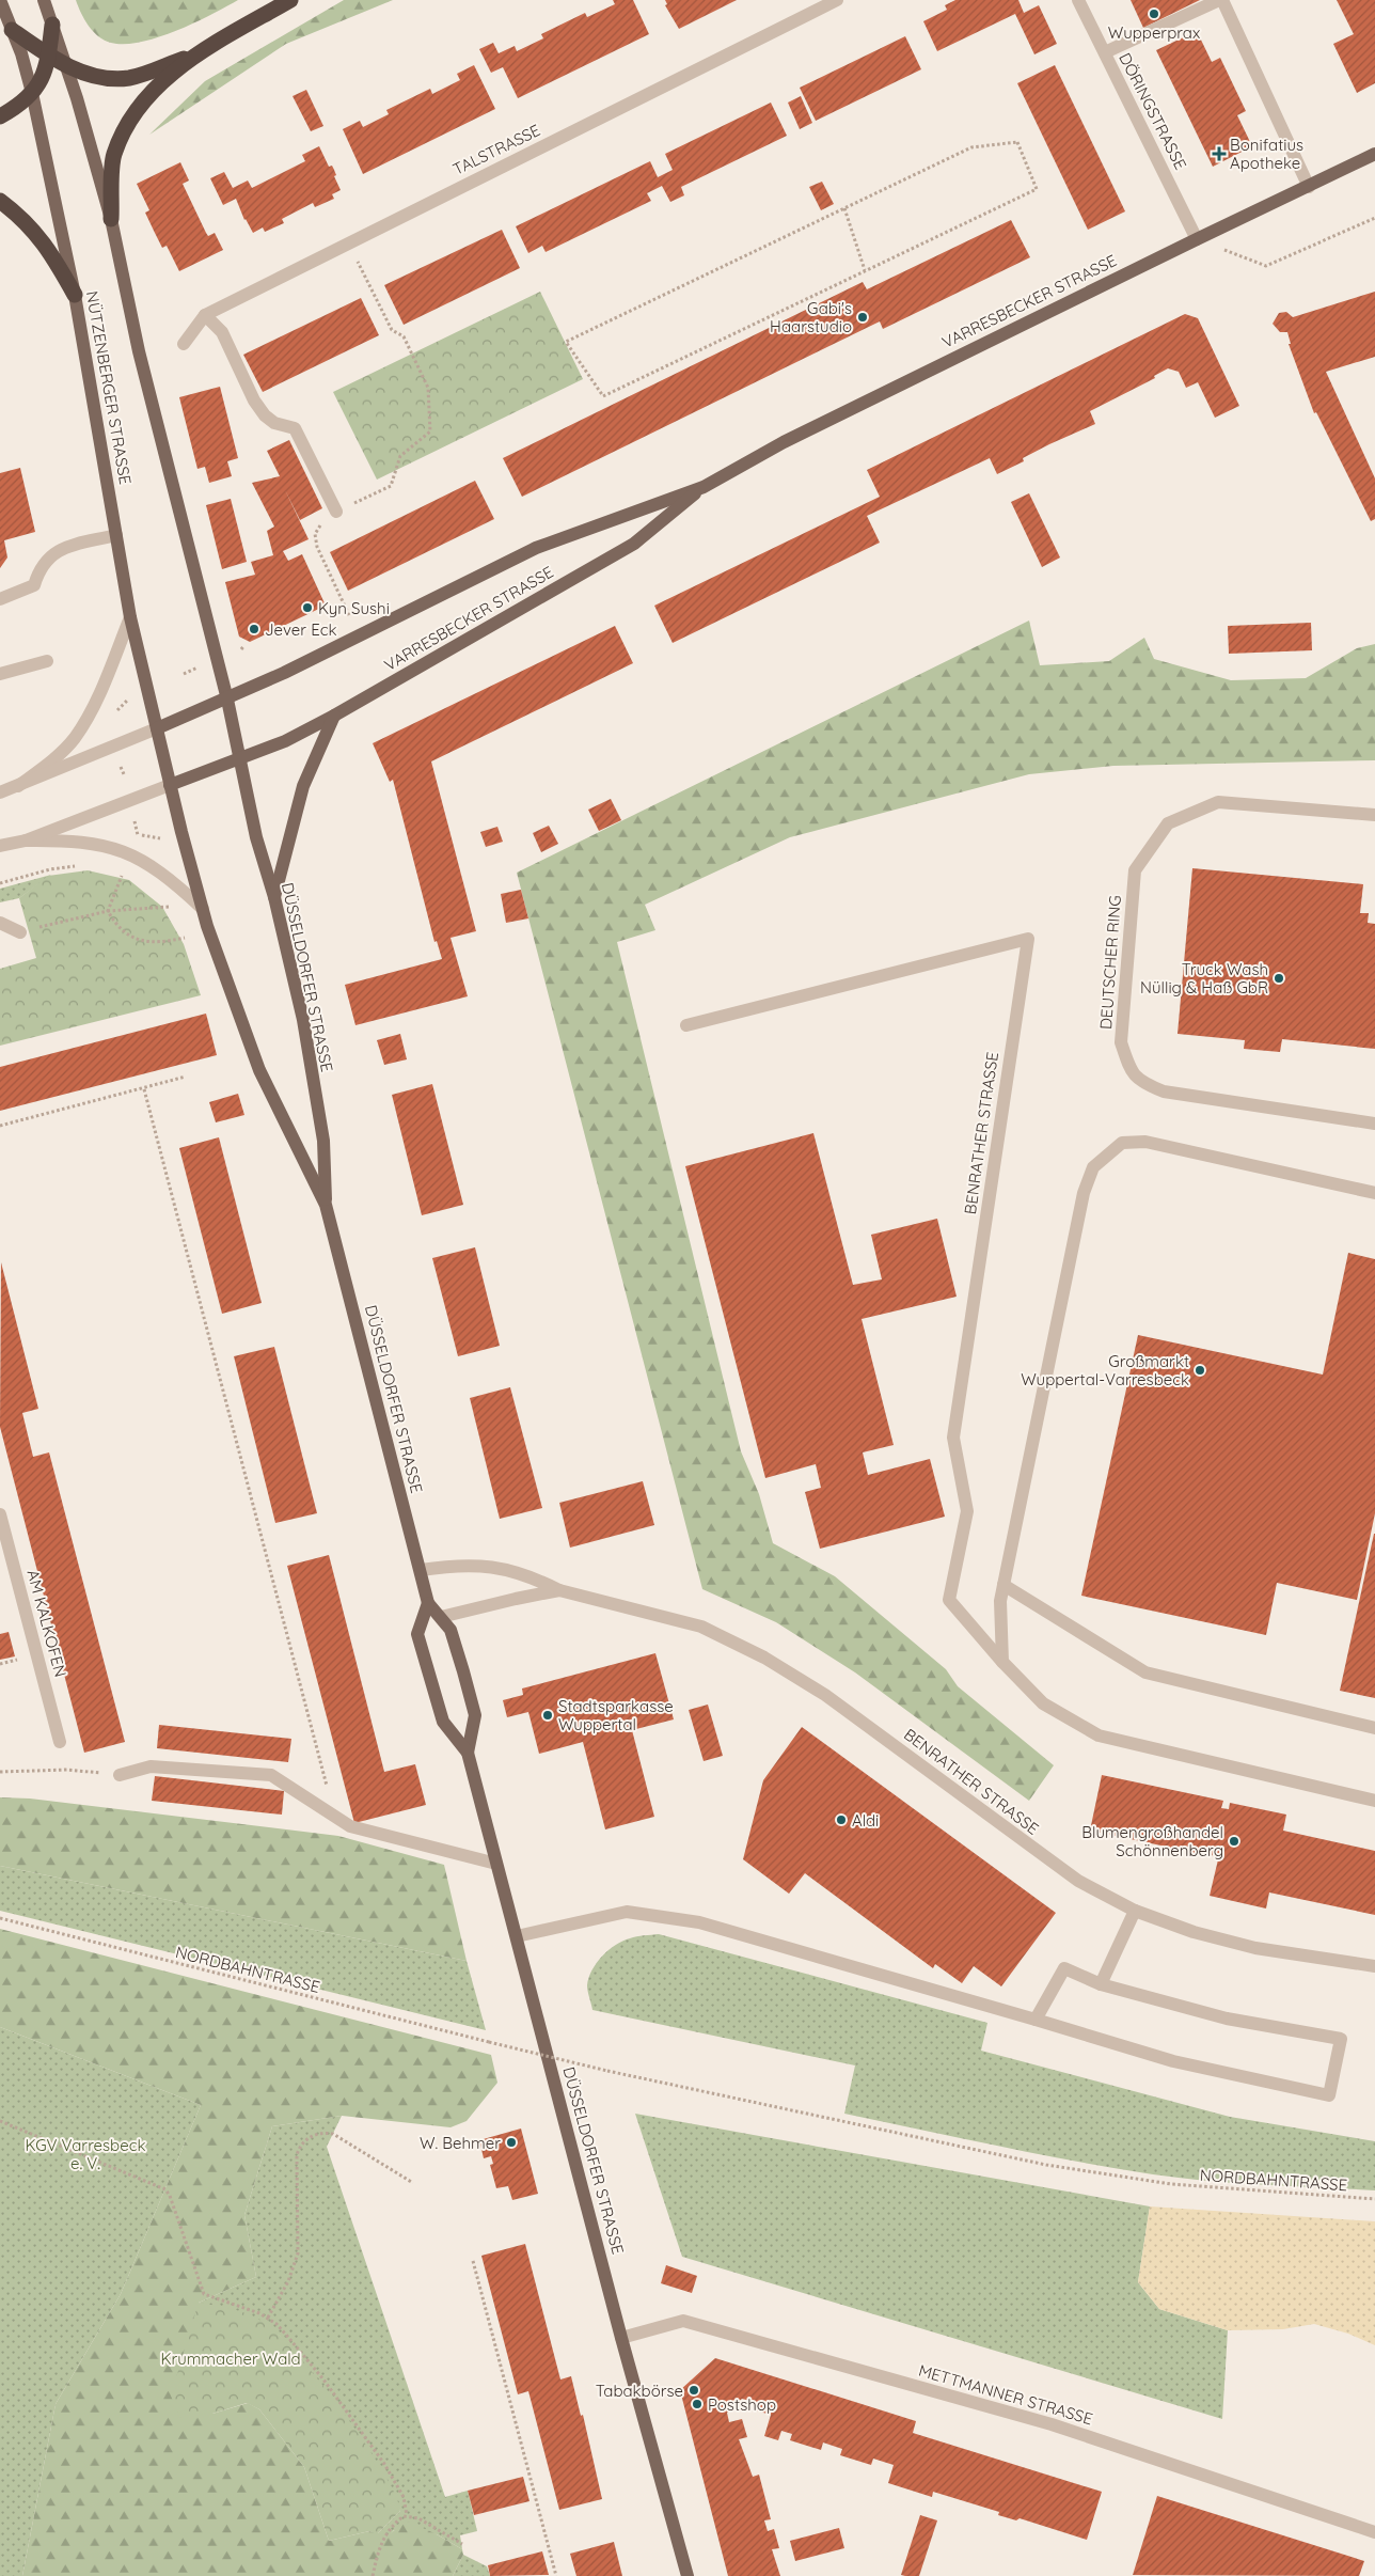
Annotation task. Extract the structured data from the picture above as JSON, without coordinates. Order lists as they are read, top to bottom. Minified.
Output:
{"streets":{"main road":["VARRESBECKER STRASSE","NÜTZENBERGER STRASSE","DÜSSELDORFER STRASSE"],"street":["DÖRINGSTRASSE","TALSTRASSE","DEUTSCHER RING","BENRATHER STRASSE","AM KALKOFEN","METTMANNER STRASSE"],"path":["NORDBAHNTRASSE"]},"crossings":[["DÖRINGSTRASSE","VARRESBECKER STRASSE"],["VARRESBECKER STRASSE","NÜTZENBERGER STRASSE"],["VARRESBECKER STRASSE","DÜSSELDORFER STRASSE"],["NÜTZENBERGER STRASSE","DÜSSELDORFER STRASSE"],["DÜSSELDORFER STRASSE","BENRATHER STRASSE"],["DÜSSELDORFER STRASSE","METTMANNER STRASSE"]],"parks":["KGV Varresbeck e. V.","Krummacher Wald"],"places":{"other":["Wupperprax","Gabi's Haarstudio","Kyn Sushi","Jever Eck","Truck Wash Nüllig & Haß GbR","Großmarkt Wuppertal-Varresbeck","Stadtsparkasse Wuppertal","Aldi","Blumengroßhandel Schönnenberg","W. Behmer","Tabakbörse","Postshop"],"health":["Bonifatius Apotheke"]}}
